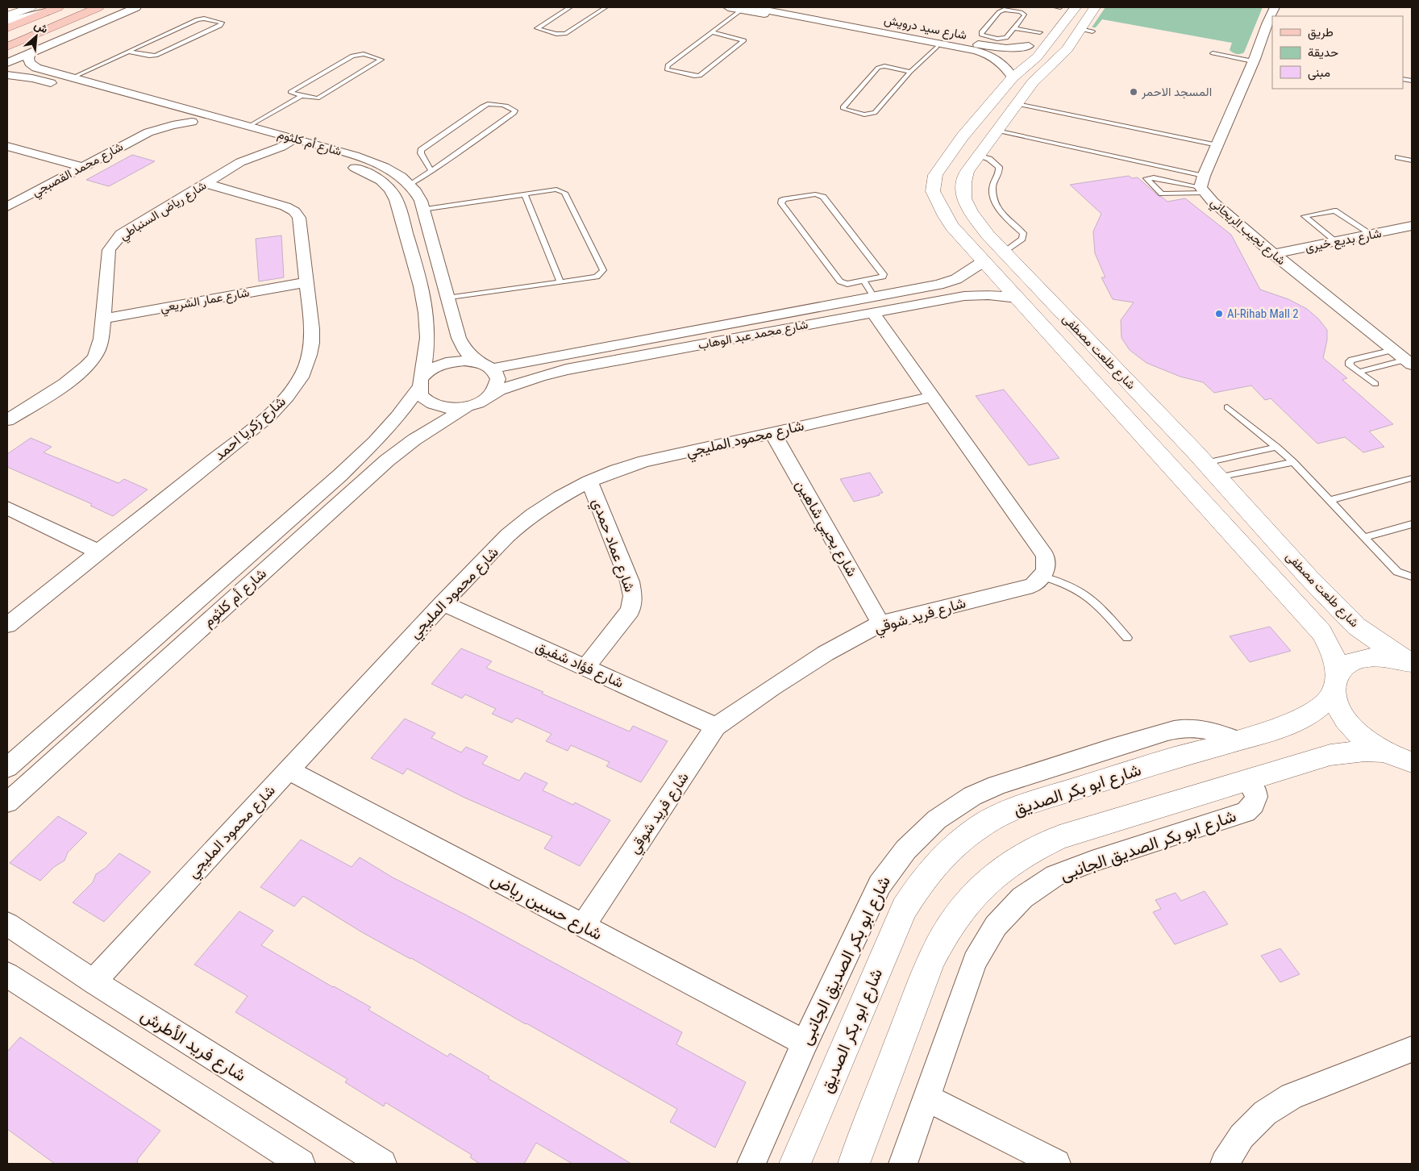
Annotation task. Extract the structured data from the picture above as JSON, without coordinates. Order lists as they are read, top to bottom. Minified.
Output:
{"streets":{"street":["شارع سيد درويش","شارع أم كلثوم","شارع محمد القصبجي","شارع رياض السنباطي","شارع نجيب الريحاني","شارع بديع خيرى","شارع عمار الشريعي","شارع محمد عبد الوهاب","شارع طلعت مصطفى","شارع زكريا احمد","شارع محمود المليجي","شارع يحيي شاهين","شارع عماد حمدي","شارع فريد شوقي","شارع فؤاد شفيق","شارع ابو بكر الصديق","شارع ابو بكر الصديق الجانبى","شارع حسين رياض","شارع فريد الأطرش"]},"crossings":[["شارع سيد درويش","شارع طلعت مصطفى"],["شارع أم كلثوم","شارع محمد القصبجي"],["شارع أم كلثوم","شارع رياض السنباطي"],["شارع أم كلثوم","شارع محمد عبد الوهاب"],["شارع رياض السنباطي","شارع عمار الشريعي"],["شارع رياض السنباطي","شارع زكريا احمد"],["شارع نجيب الريحاني","شارع بديع خيرى"],["شارع عمار الشريعي","شارع زكريا احمد"],["شارع محمد عبد الوهاب","شارع طلعت مصطفى"],["شارع طلعت مصطفى","شارع ابو بكر الصديق"],["شارع محمود المليجي","شارع يحيي شاهين"],["شارع محمود المليجي","شارع عماد حمدي"],["شارع محمود المليجي","شارع فؤاد شفيق"],["شارع محمود المليجي","شارع حسين رياض"],["شارع محمود المليجي","شارع فريد الأطرش"],["شارع يحيي شاهين","شارع فريد شوقي"],["شارع عماد حمدي","شارع فؤاد شفيق"],["شارع فريد شوقي","شارع فؤاد شفيق"],["شارع فريد شوقي","شارع حسين رياض"],["شارع ابو بكر الصديق","شارع ابو بكر الصديق الجانبى"],["شارع ابو بكر الصديق الجانبى","شارع حسين رياض"]],"places":["المسجد الاحمر","Al-Rihab Mall 2"],"legend":["طريق","حديقة","مبنى"],"north":"top right"}
